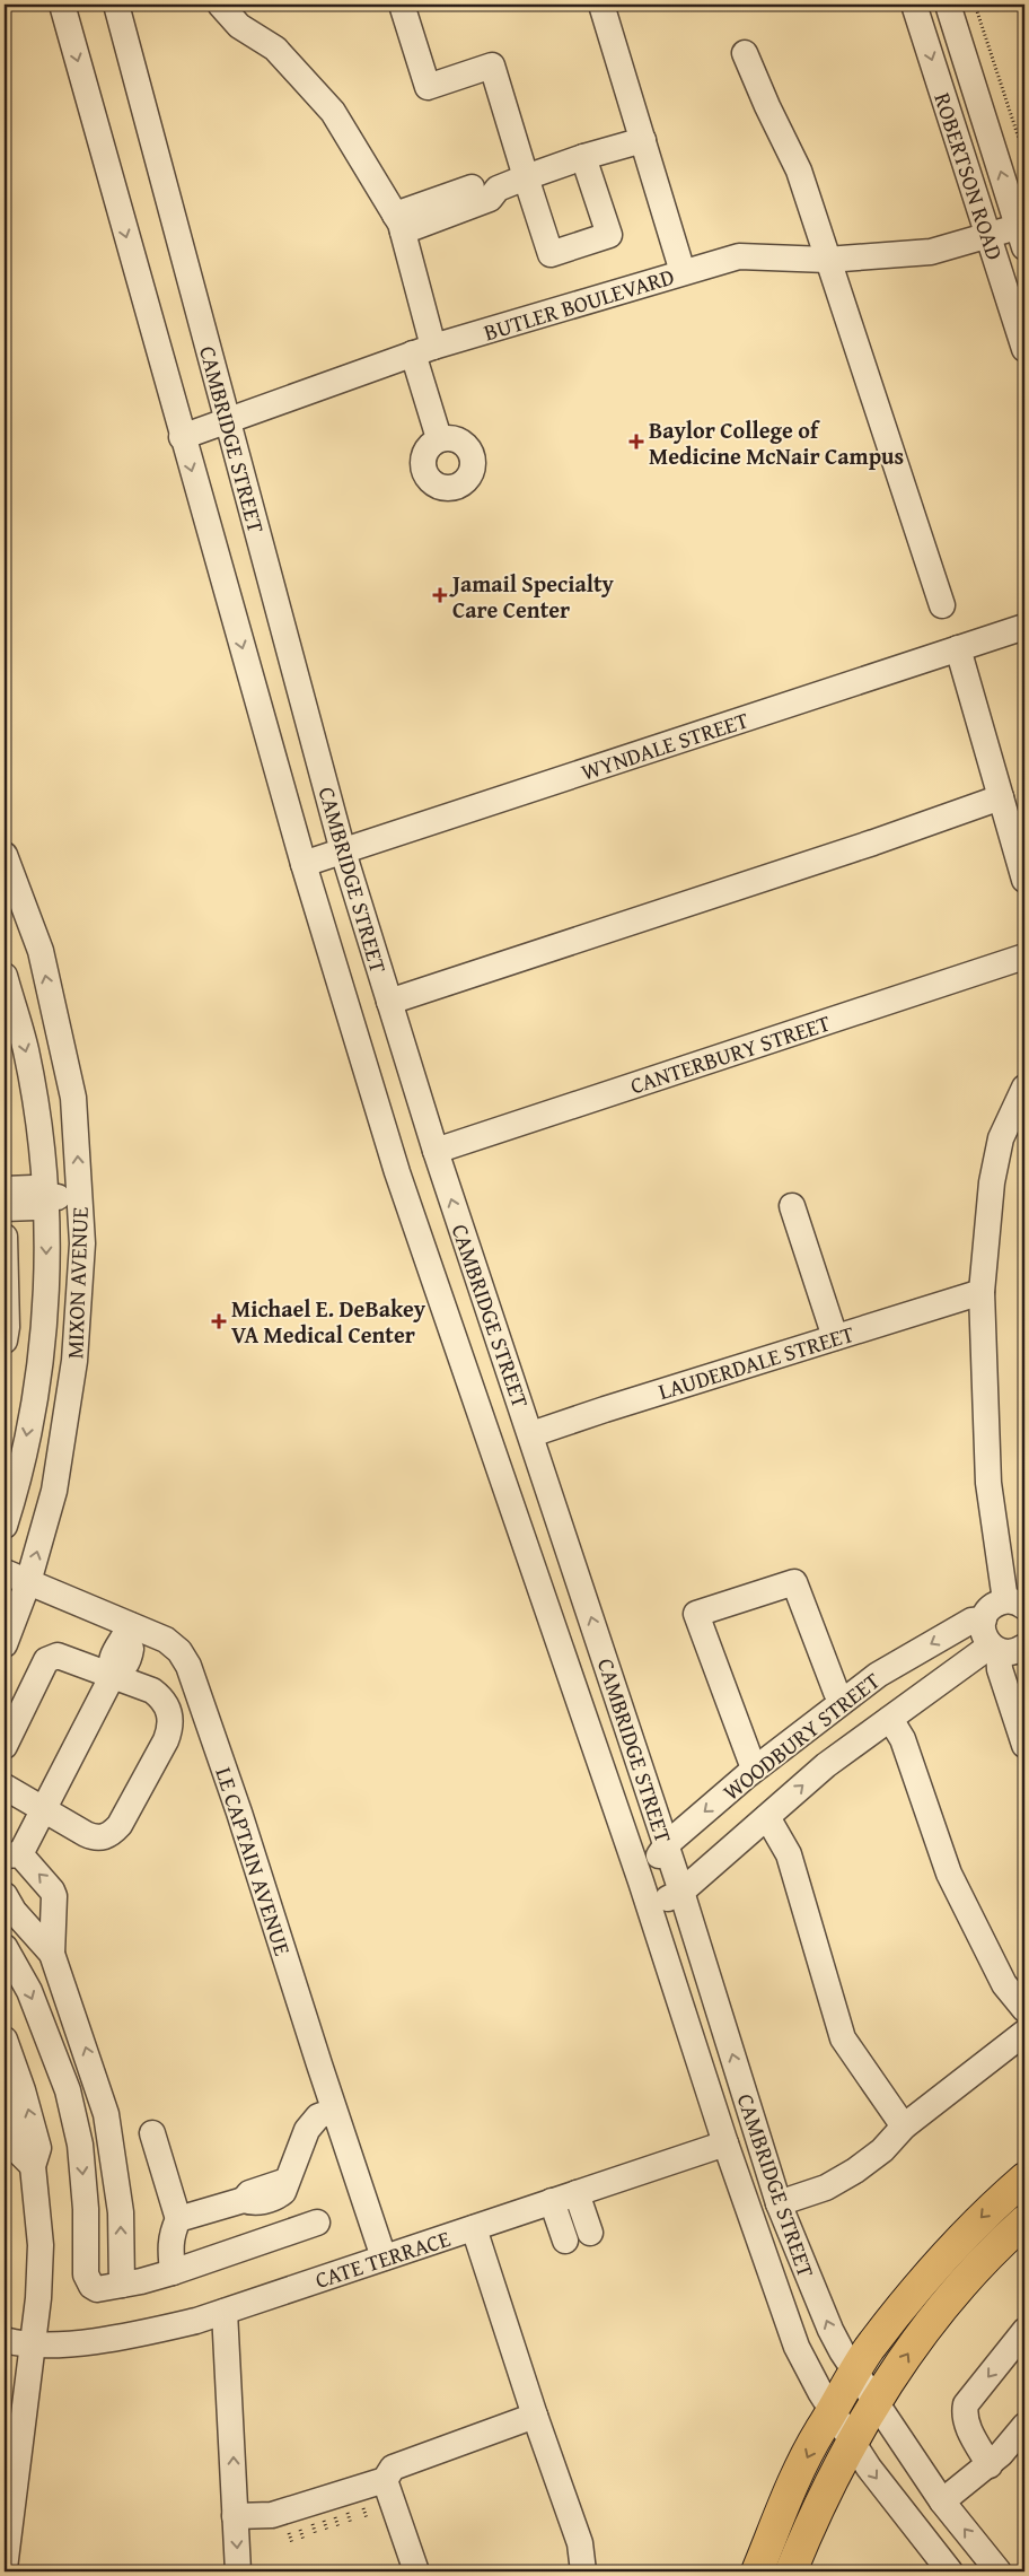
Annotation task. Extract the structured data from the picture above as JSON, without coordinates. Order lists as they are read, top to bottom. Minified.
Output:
{"streets":{"street":["ROBERTSON ROAD","BUTLER BOULEVARD","CAMBRIDGE STREET","WYNDALE STREET","CANTERBURY STREET","MIXON AVENUE","LAUDERDALE STREET","WOODBURY STREET","LE CAPTAIN AVENUE","CATE TERRACE"]},"crossings":[["ROBERTSON ROAD","BUTLER BOULEVARD"],["BUTLER BOULEVARD","CAMBRIDGE STREET"],["CAMBRIDGE STREET","WYNDALE STREET"],["CAMBRIDGE STREET","CANTERBURY STREET"],["CAMBRIDGE STREET","LAUDERDALE STREET"],["CAMBRIDGE STREET","WOODBURY STREET"],["CAMBRIDGE STREET","CATE TERRACE"],["MIXON AVENUE","LE CAPTAIN AVENUE"],["LE CAPTAIN AVENUE","CATE TERRACE"]],"places":{"health":["Baylor College of Medicine McNair Campus","Jamail Specialty Care Center","Michael E. DeBakey VA Medical Center"]}}
